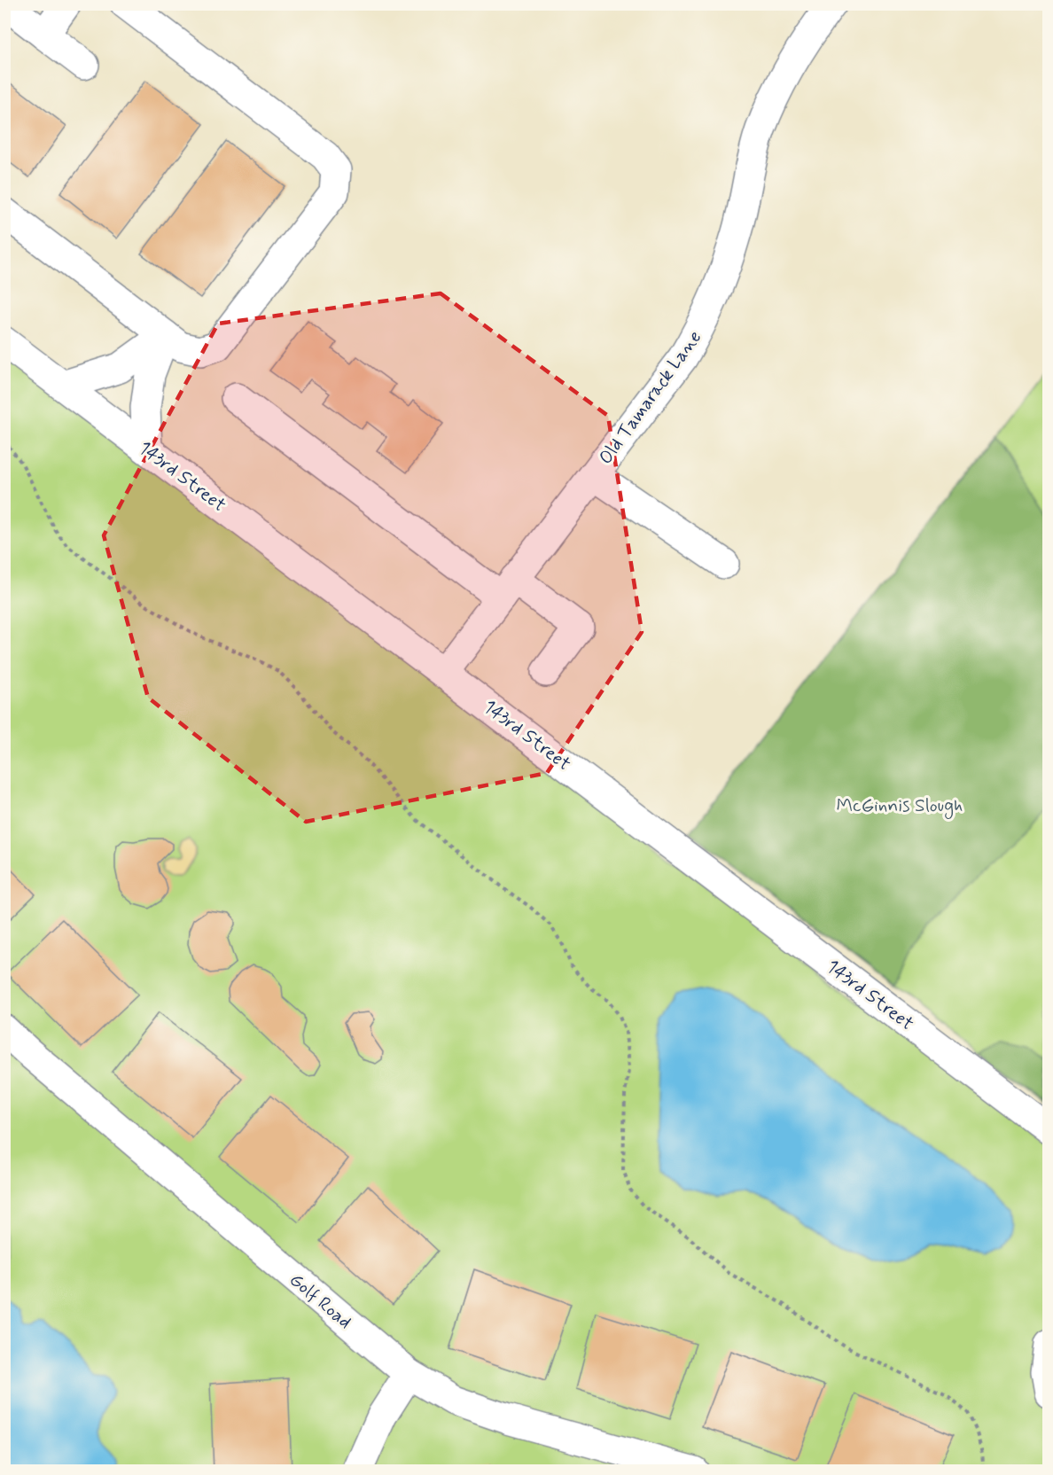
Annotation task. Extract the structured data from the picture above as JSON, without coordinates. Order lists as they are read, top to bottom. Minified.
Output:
{"streets":{"street":["Old Tamarack Lane","143rd Street","Golf Road"]},"crossings":[["Old Tamarack Lane","143rd Street"]],"parks":["McGinnis Slough"]}
